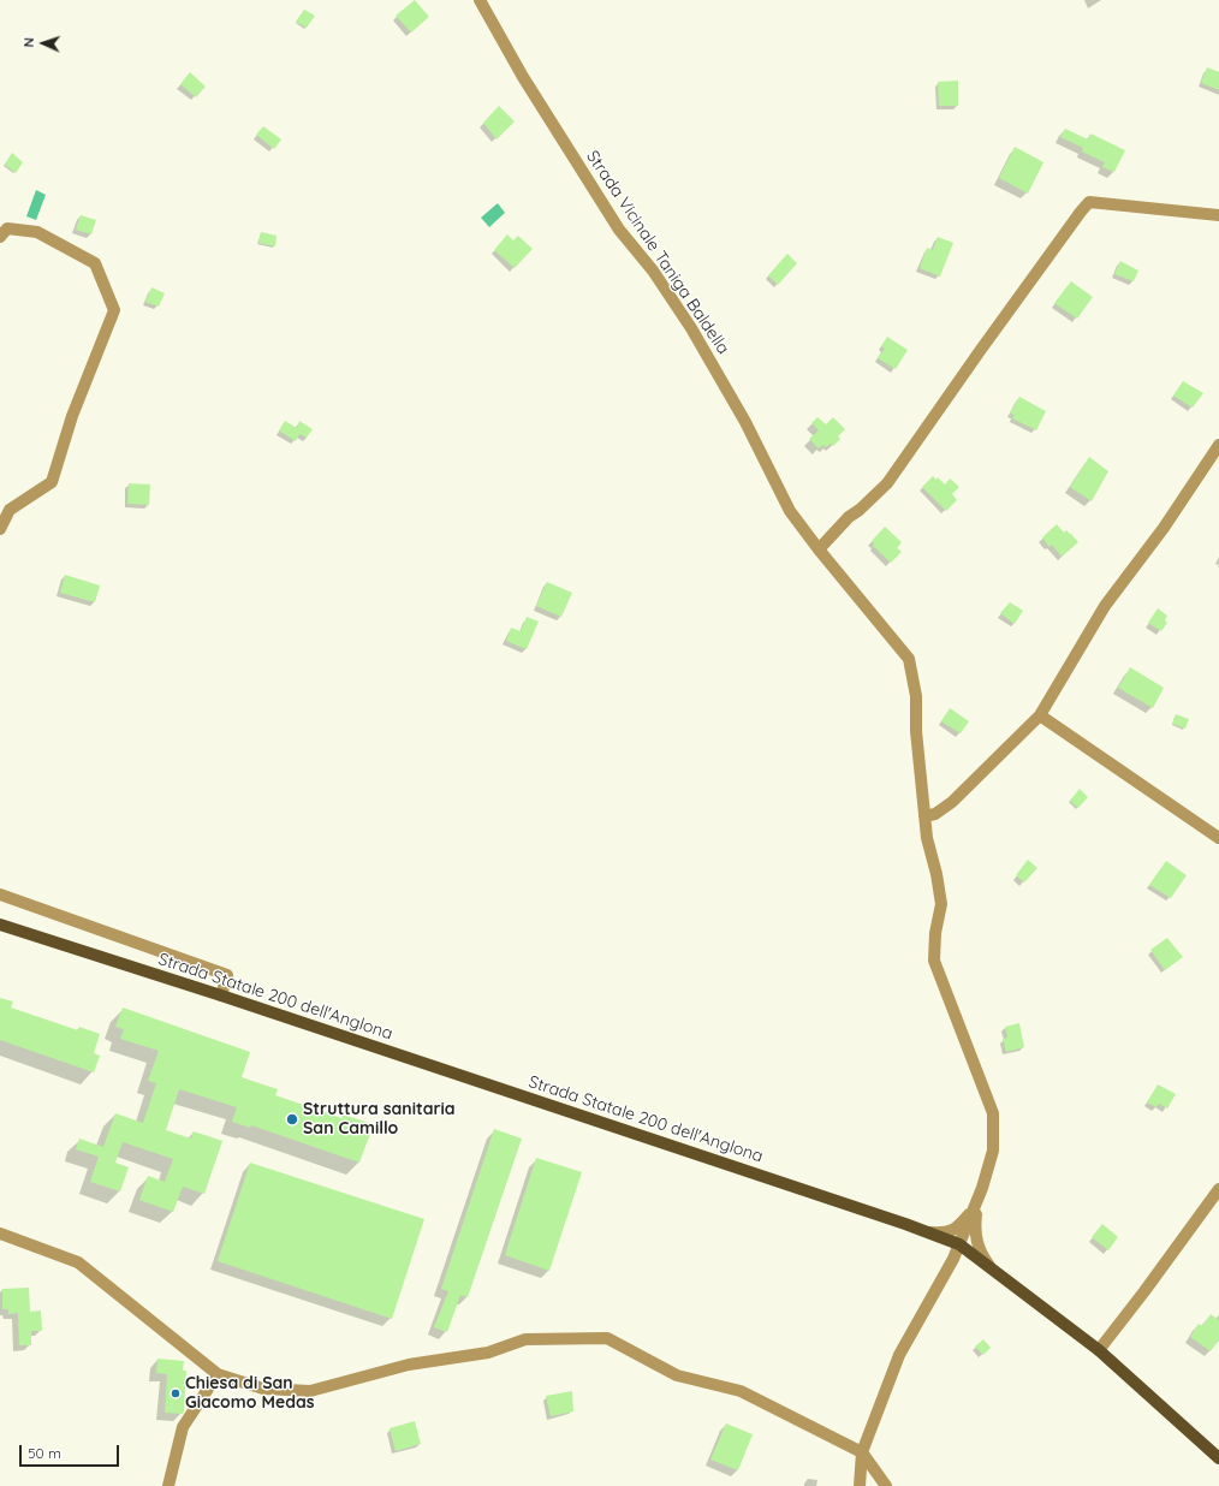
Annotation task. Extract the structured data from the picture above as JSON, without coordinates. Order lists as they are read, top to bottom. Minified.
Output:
{"streets":{"main road":["Strada Statale 200 dell'Anglona"],"street":["Strada Vicinale Taniga Baldella"]},"crossings":[["Strada Vicinale Taniga Baldella","Strada Statale 200 dell'Anglona"]],"places":["Struttura sanitaria San Camillo","Chiesa di San Giacomo Medas"],"scale_bar":"50 m","north":"left"}
